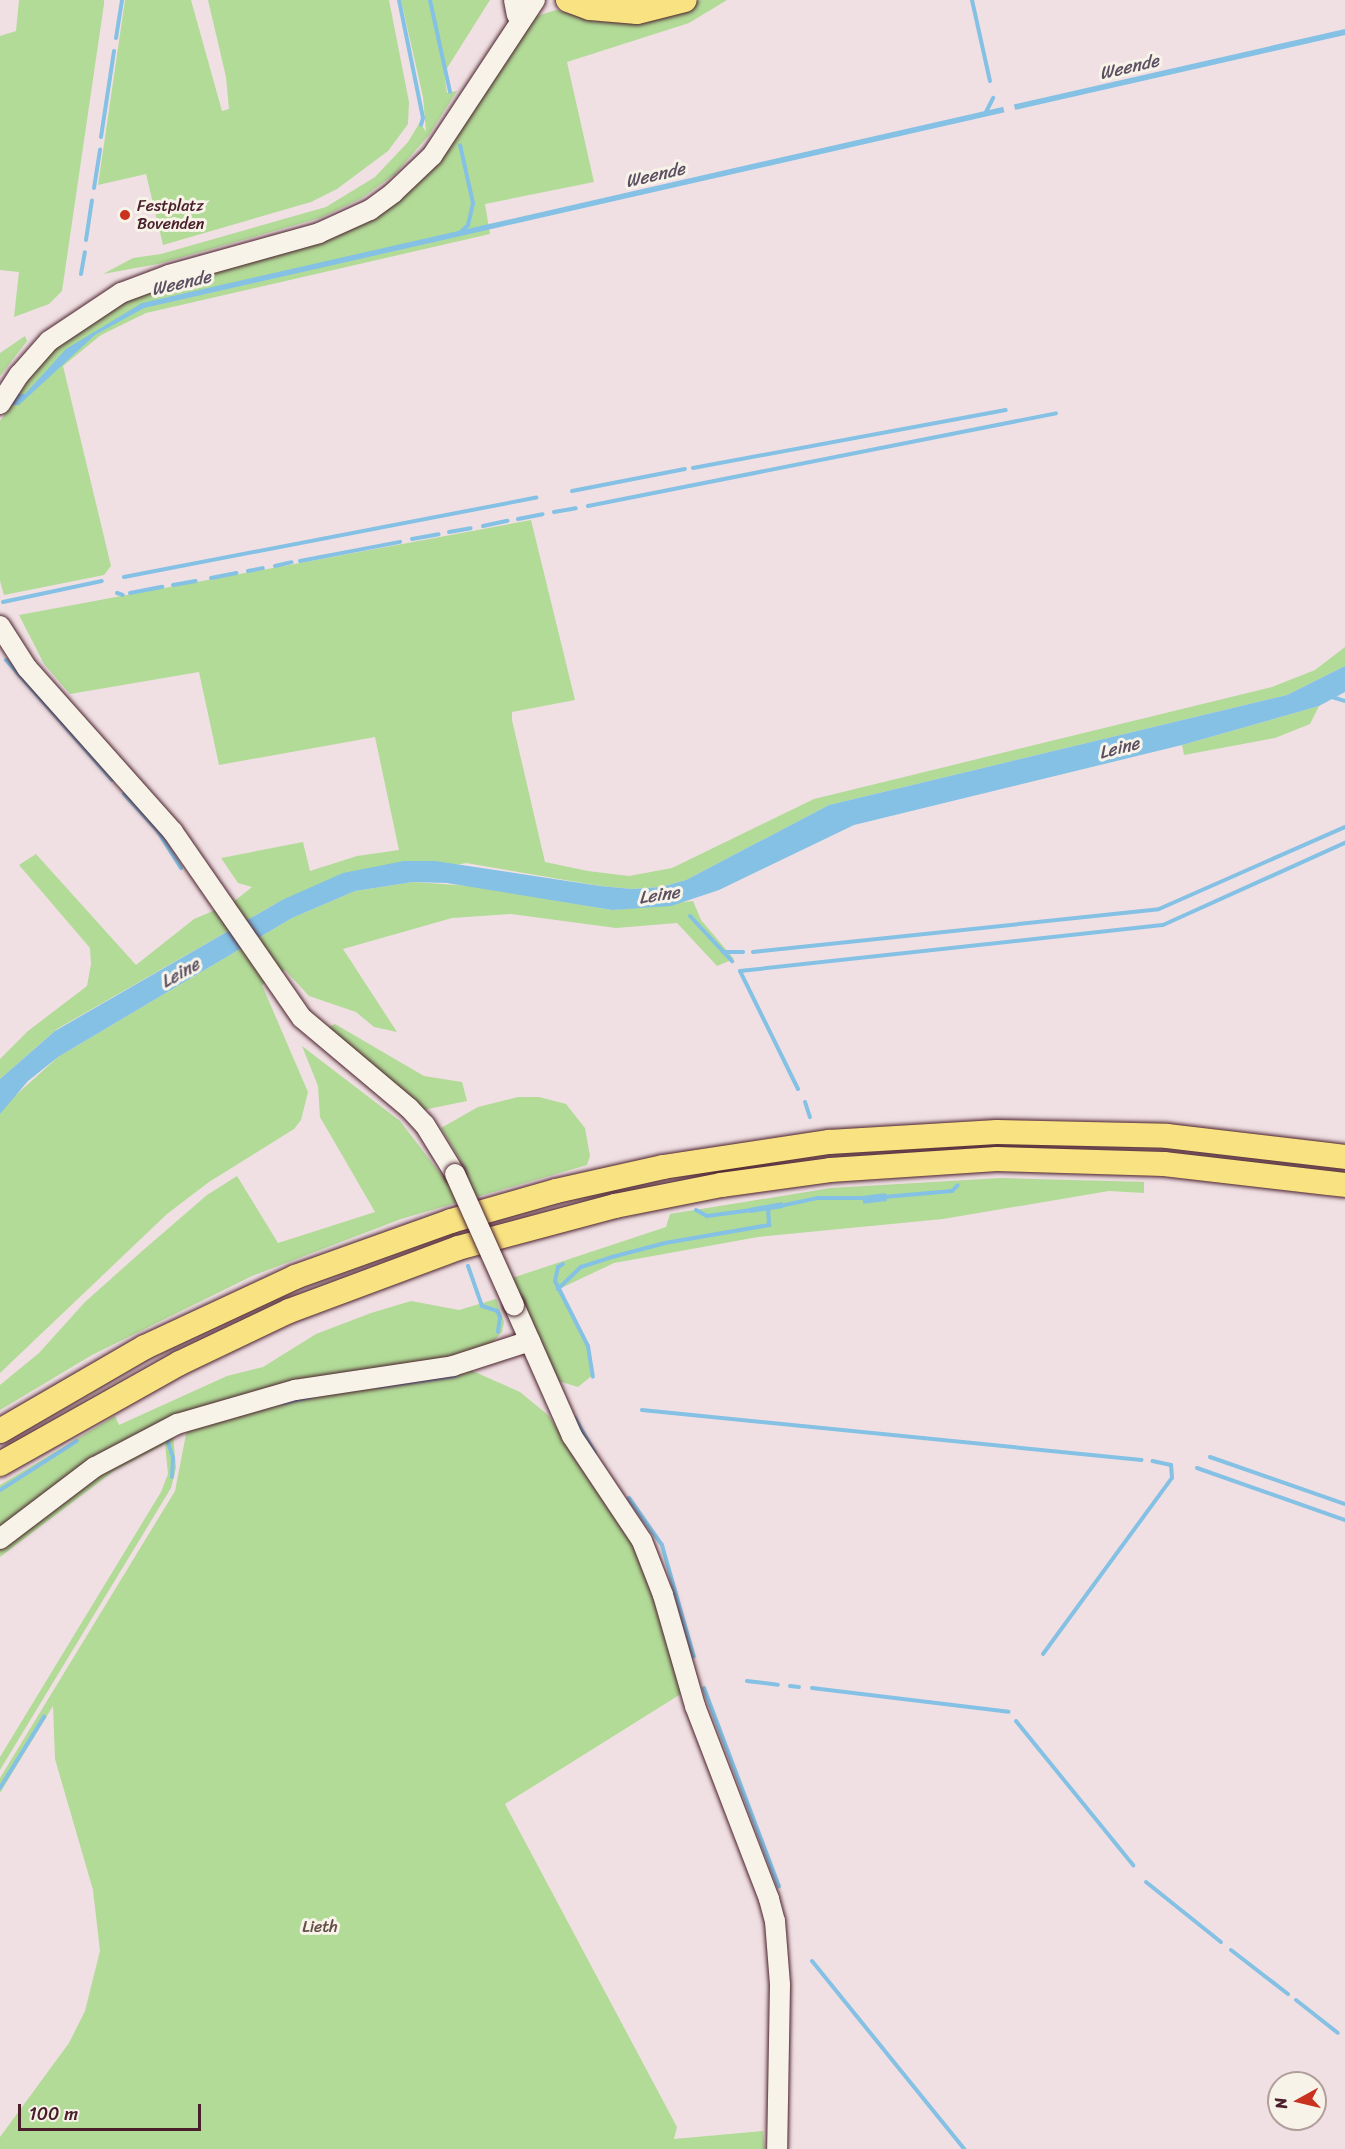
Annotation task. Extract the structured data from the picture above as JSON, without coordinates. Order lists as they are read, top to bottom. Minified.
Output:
{"water":["Weende","Leine"],"parks":["Lieth"],"places":["Festplatz Bovenden"],"scale_bar":"100 m","north":"left"}
